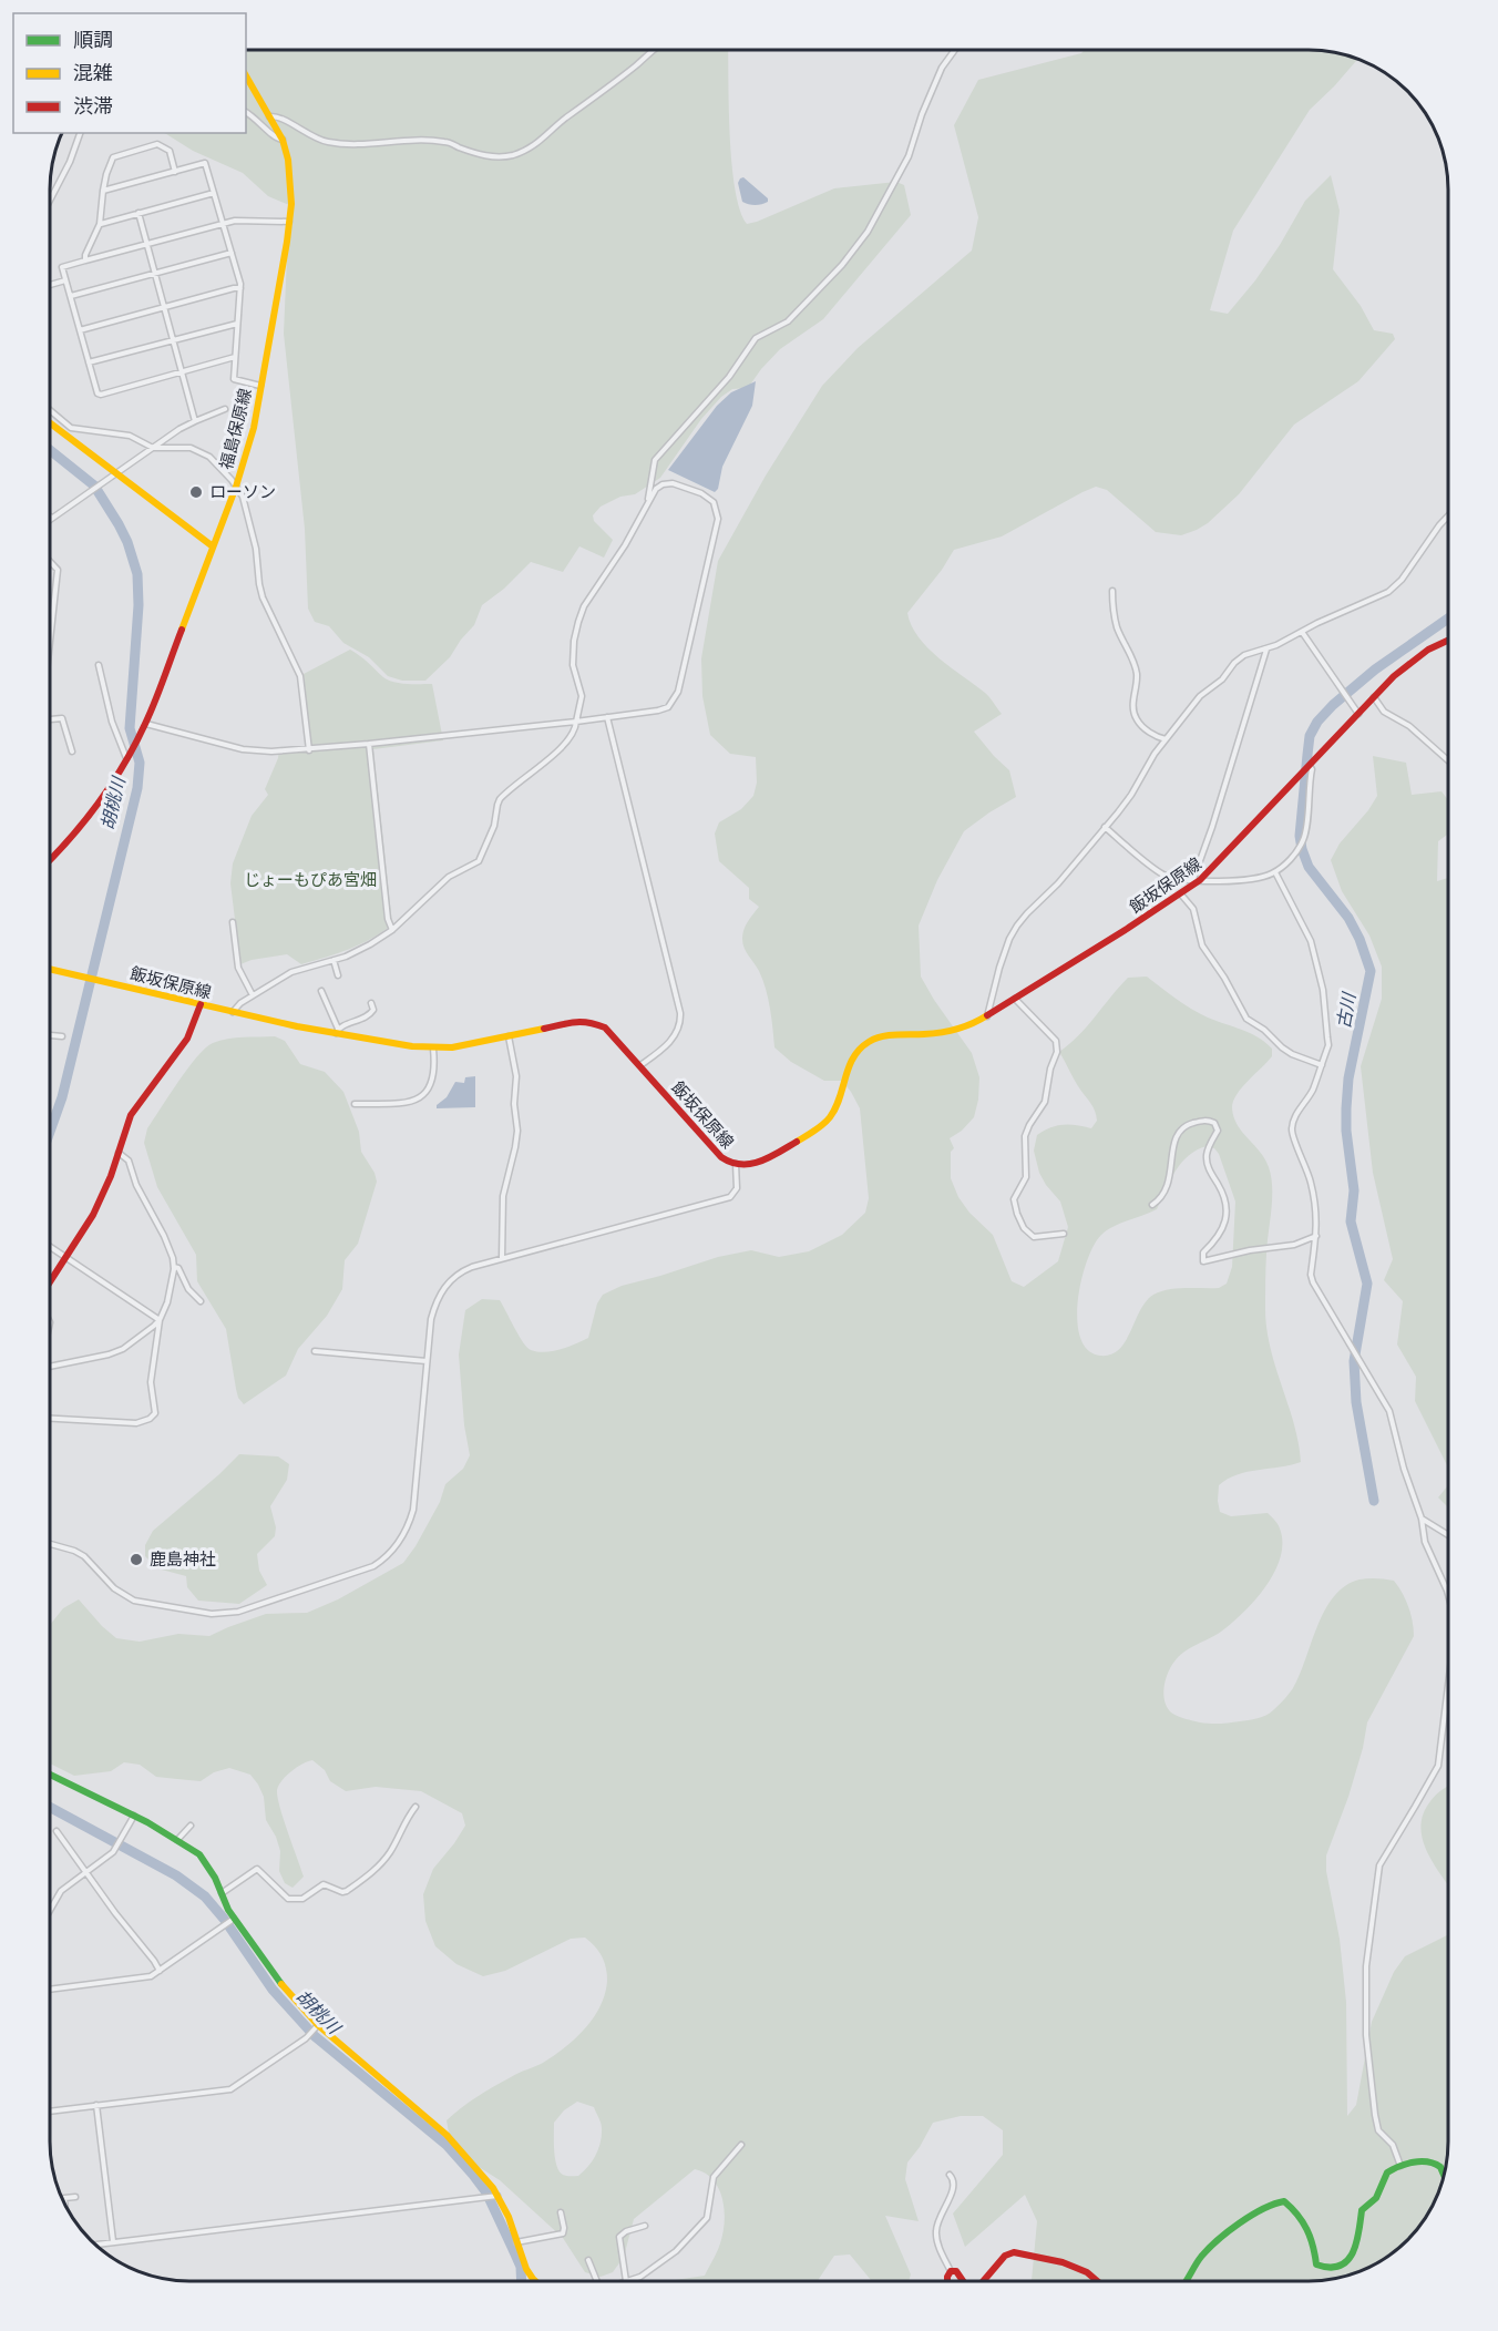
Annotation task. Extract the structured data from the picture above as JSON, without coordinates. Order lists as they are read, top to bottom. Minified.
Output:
{"streets":{"main road":["福島保原線","飯坂保原線"]},"water":["胡桃川","古川"],"parks":["じょーもぴあ宮畑"],"places":["ローソン","鹿島神社"],"legend":["順調","混雑","渋滞"]}
